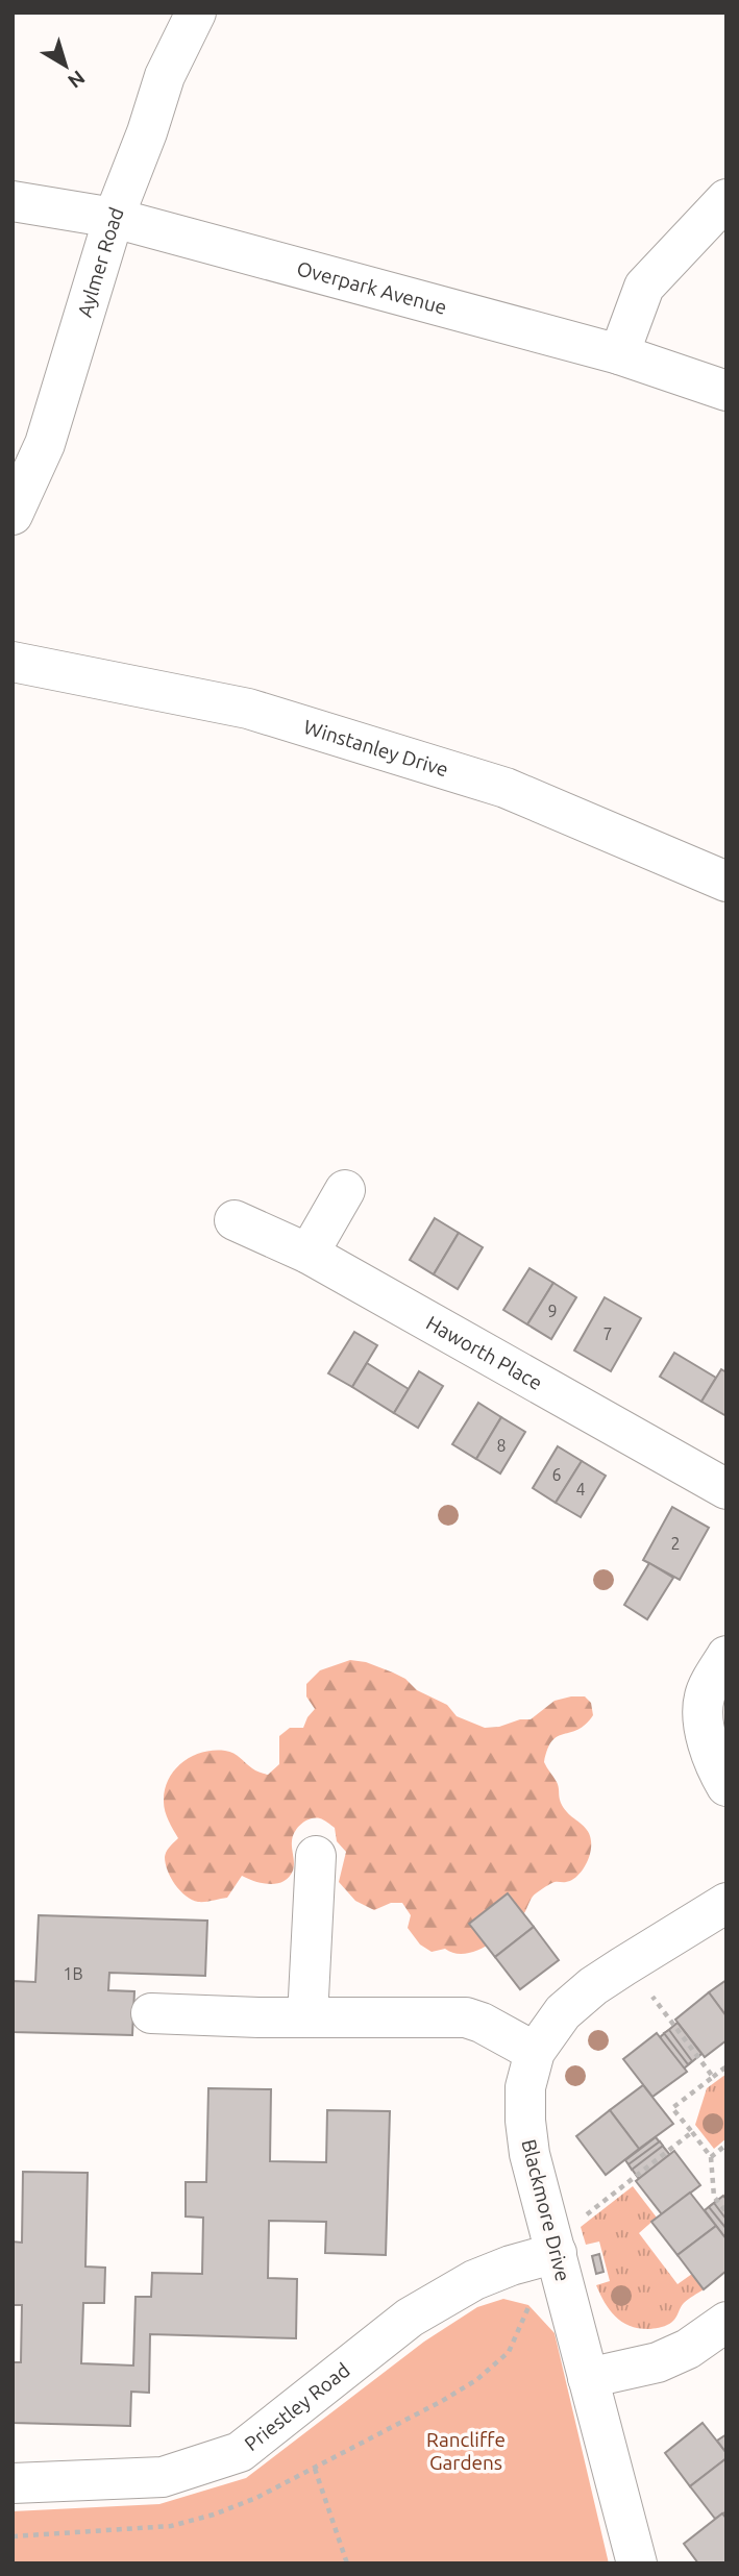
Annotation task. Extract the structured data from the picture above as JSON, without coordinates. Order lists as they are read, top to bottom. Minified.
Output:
{"streets":{"street":["Aylmer Road","Overpark Avenue","Winstanley Drive","Haworth Place","Blackmore Drive","Priestley Road"]},"crossings":[["Aylmer Road","Overpark Avenue"],["Blackmore Drive","Priestley Road"]],"parks":["Rancliffe Gardens"],"house_numbers":["9","7","8","6","4","2","1B"],"north":"bottom right"}
